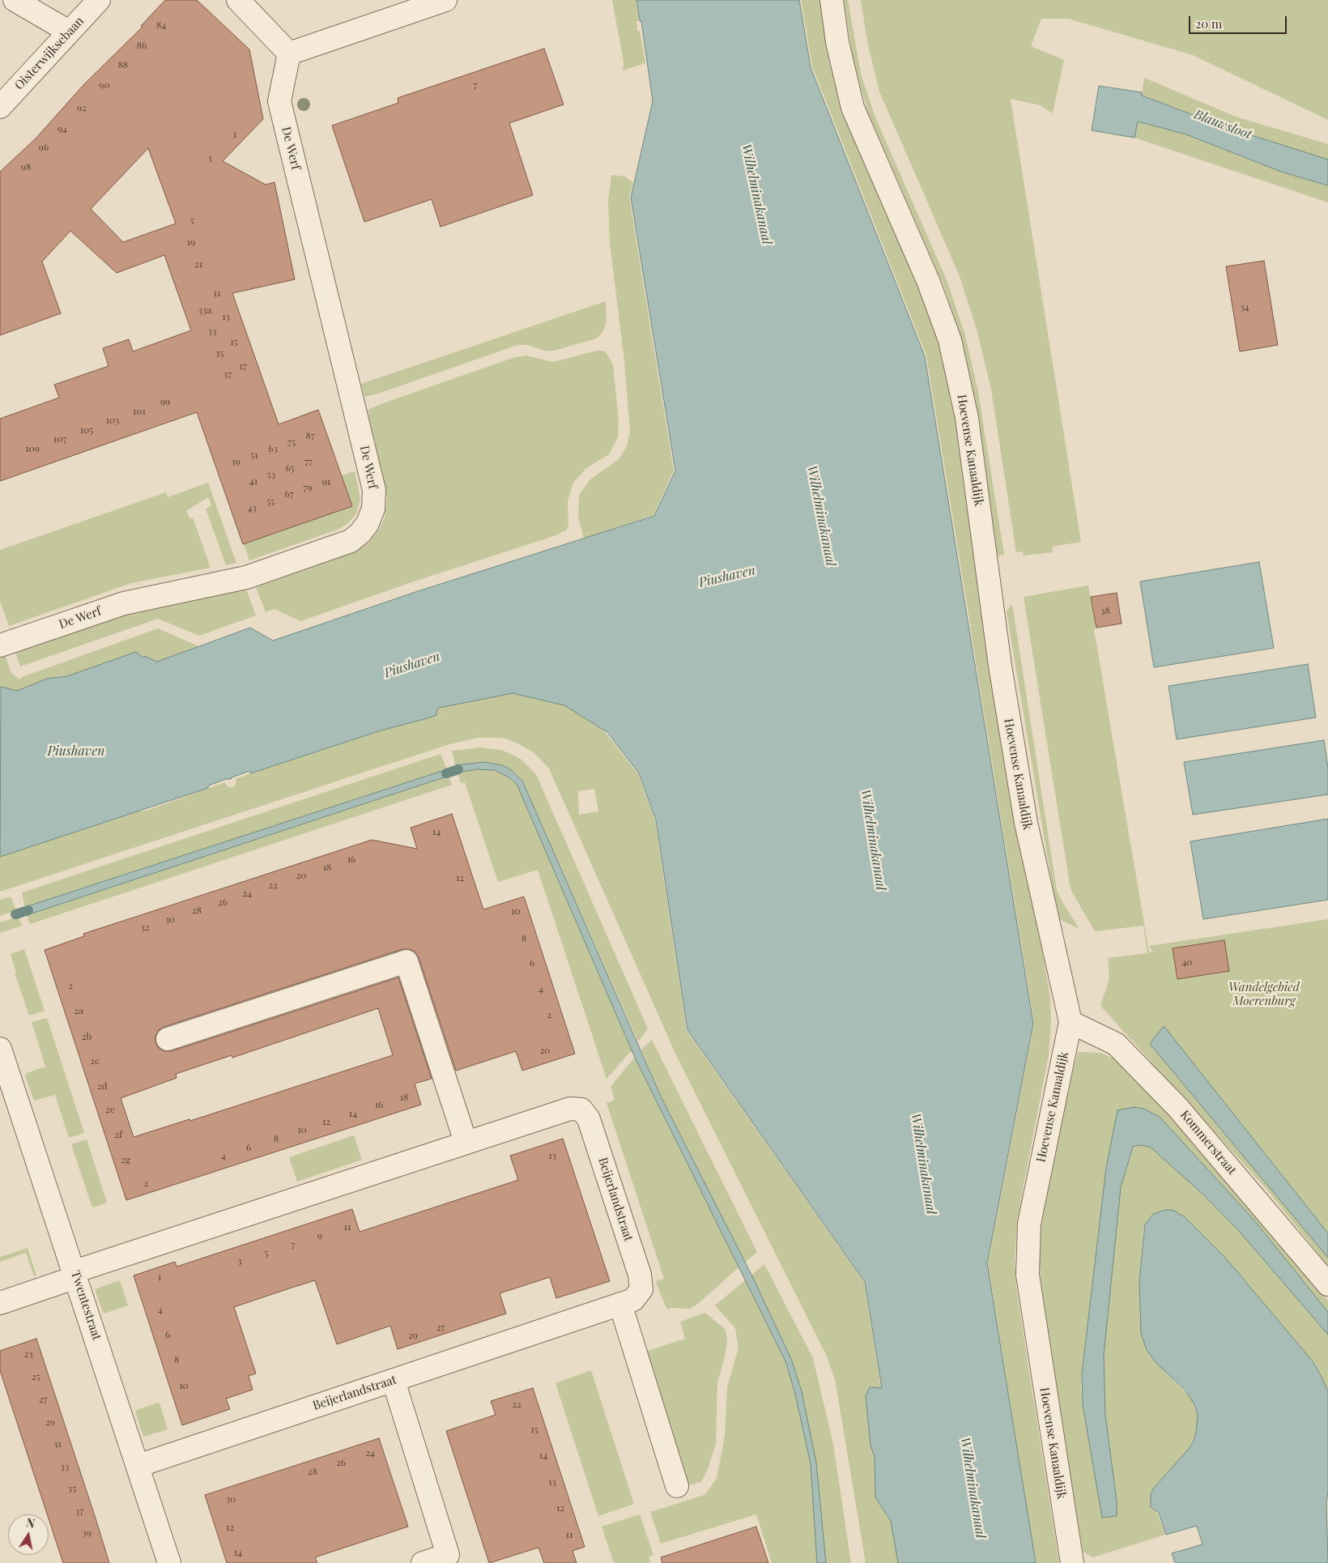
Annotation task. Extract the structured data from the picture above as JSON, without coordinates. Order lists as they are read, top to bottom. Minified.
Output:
{"streets":{"street":["Oisterwijksebaan","De Werf","Hoevense Kanaaldijk","Kommerstraat","Beijerlandstraat","Twentestraat"]},"crossings":[["Hoevense Kanaaldijk","Kommerstraat"],["Beijerlandstraat","Twentestraat"]],"water":["Blauwsloot","Wilhelminakanaal","Piushaven"],"parks":["Wandelgebied Moerenburg"],"house_numbers":["84","86","88","90","7","92","94","1","96","3","98","5","19","21","11","34","33a","13","33","15","35","17","37","99","101","103","105","87","107","75","109","63","51","39","77","65","53","41","91","79","67","55","43","38","14","16","18","20","12","22","24","26","28","10","30","32","8","40","6","2","4","2a","2","2b","20","2c","2d","18","16","2e","14","12","10","2f","8","6","4","13","2g","2","11","9","7","5","3","1","4","27","6","29","23","8","25","10","27","22","29","15","31","24","14","26","33","28","13","35","30","12","37","12","39","11","14"],"scale_bar":"20 m","north":"top"}
